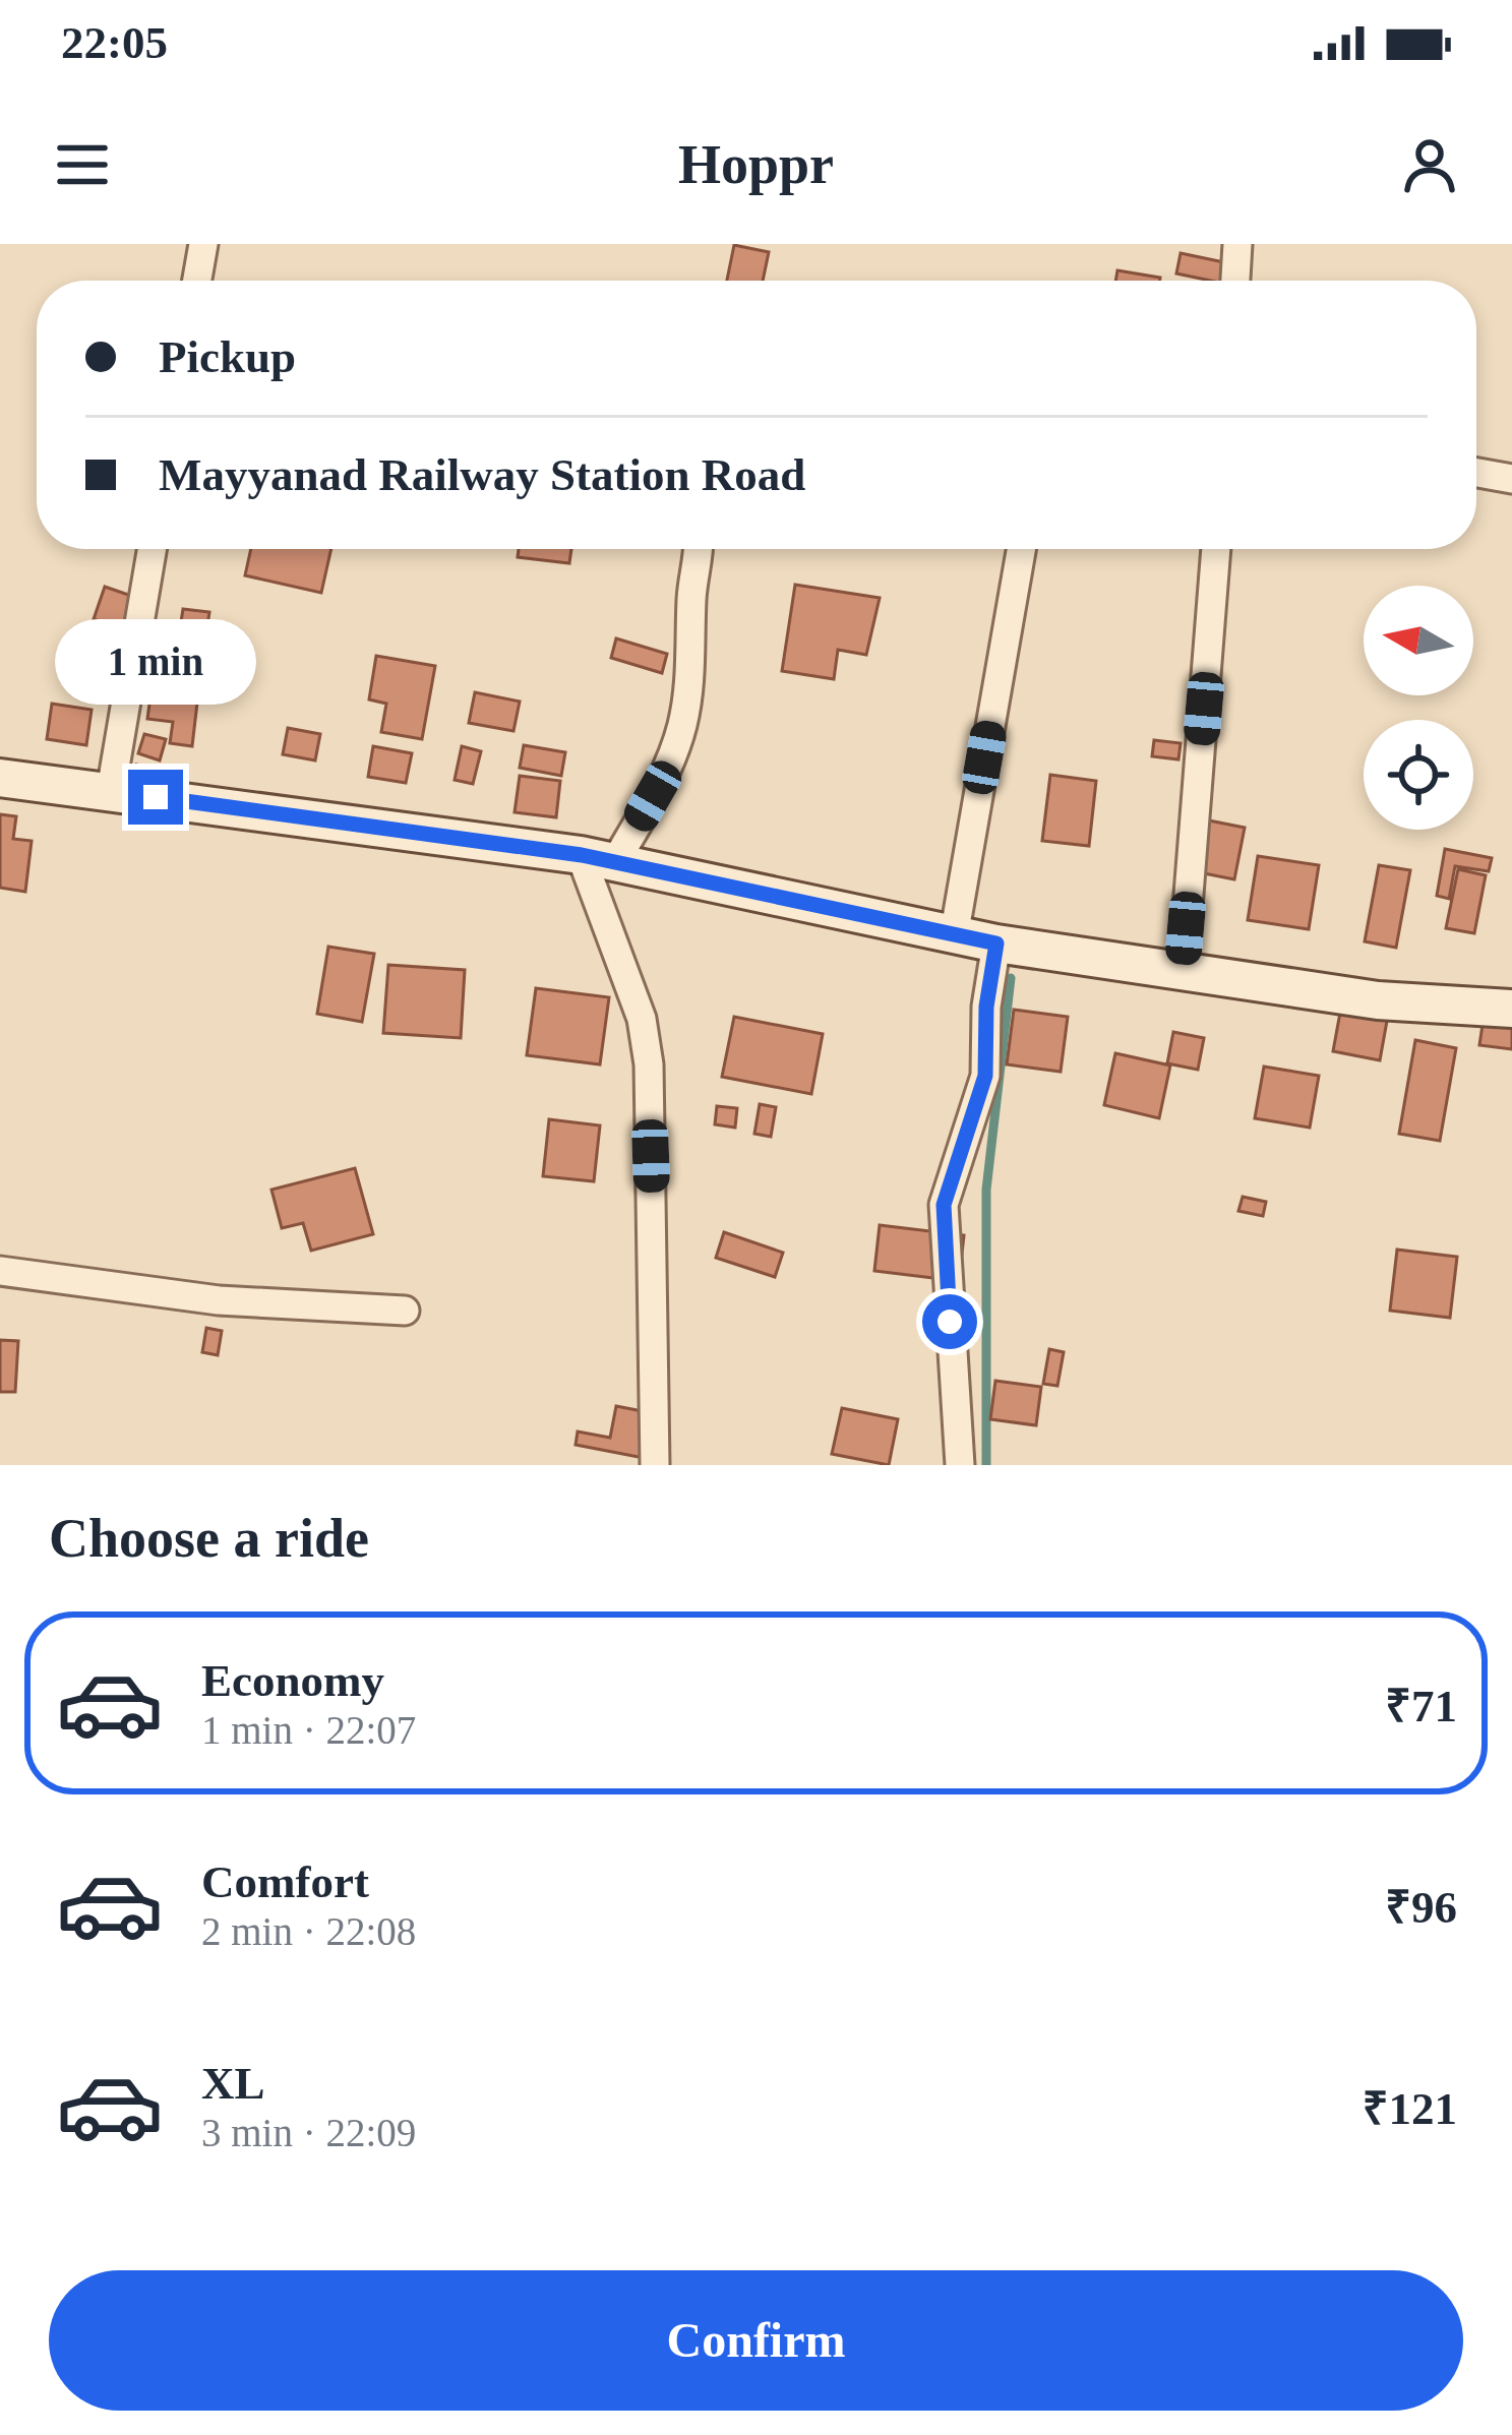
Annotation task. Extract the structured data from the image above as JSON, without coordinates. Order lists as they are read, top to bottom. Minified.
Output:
{"north":"left","page":{"status":"22:05","header":"Hoppr","banner":["Pickup","Mayyanad Railway Station Road"],"bubble":"1 min","heading":"Choose a ride","list":[{"name":"Economy","note":"1 min · 22:07","value":"₹71"},{"name":"Comfort","note":"2 min · 22:08","value":"₹96"},{"name":"XL","note":"3 min · 22:09","value":"₹121"}],"buttons":"Confirm"}}
